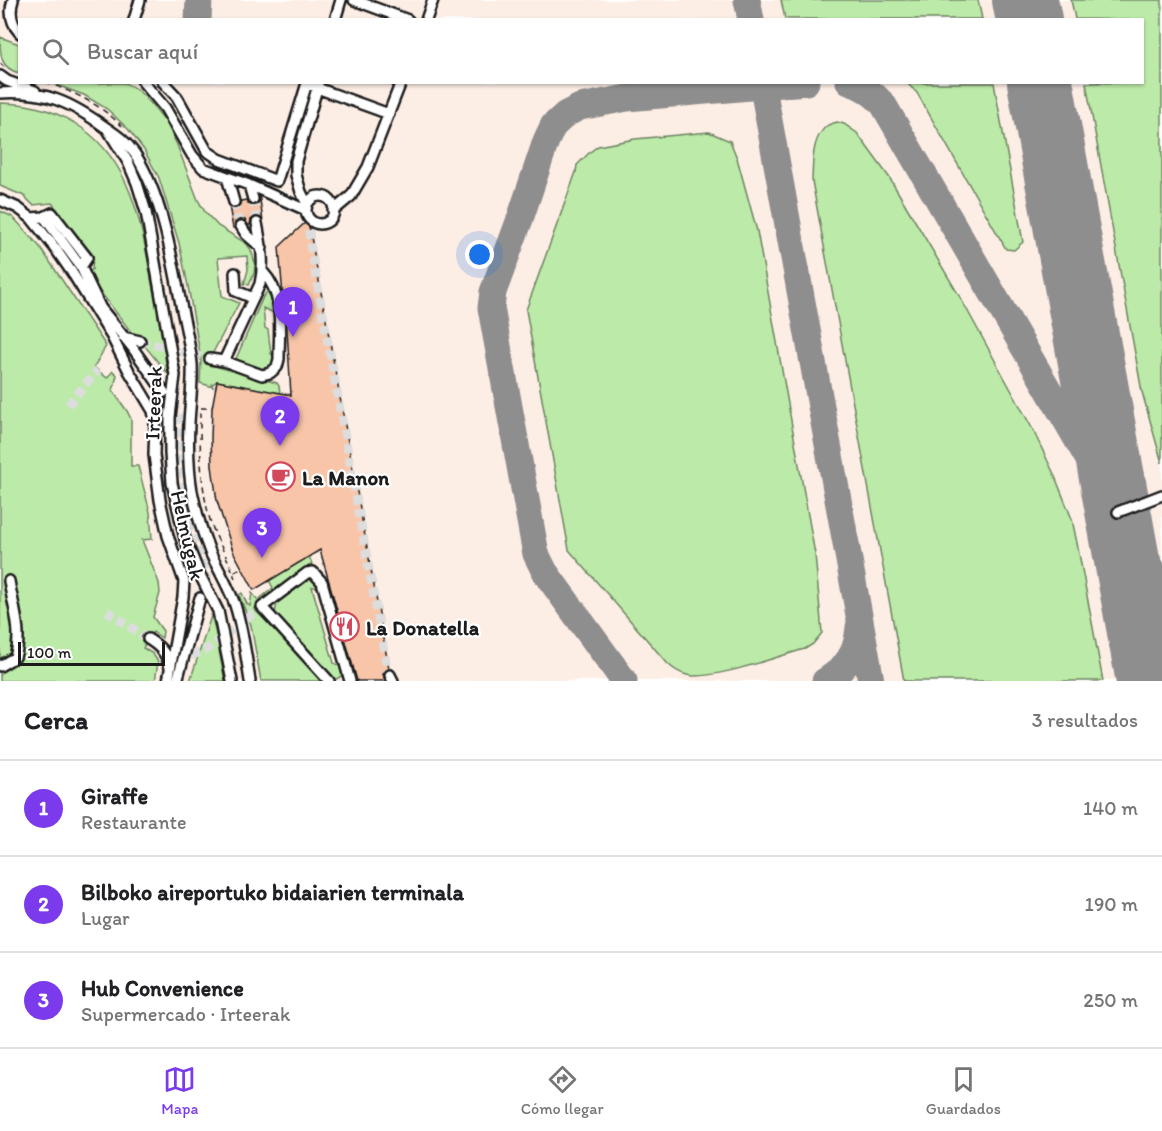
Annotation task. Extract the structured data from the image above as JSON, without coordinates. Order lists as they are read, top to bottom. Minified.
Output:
{"streets":{"street":["Irteerak","Helmugak"]},"places":{"cafe":["La Manon"],"restaurant":["La Donatella"]},"scale_bar":"100 m","page":{"search":"Buscar aquí","pins":["1","2","3"],"scale":"100 m","heading":["Cerca","3 resultados"],"list":[{"mark":"1","name":"Giraffe","note":"Restaurante","value":"140 m"},{"mark":"2","name":"Bilboko aireportuko bidaiarien terminala","note":"Lugar","value":"190 m"},{"mark":"3","name":"Hub Convenience","note":"Supermercado · Irteerak","value":"250 m"}],"nav":["Mapa","Cómo llegar","Guardados"]}}
